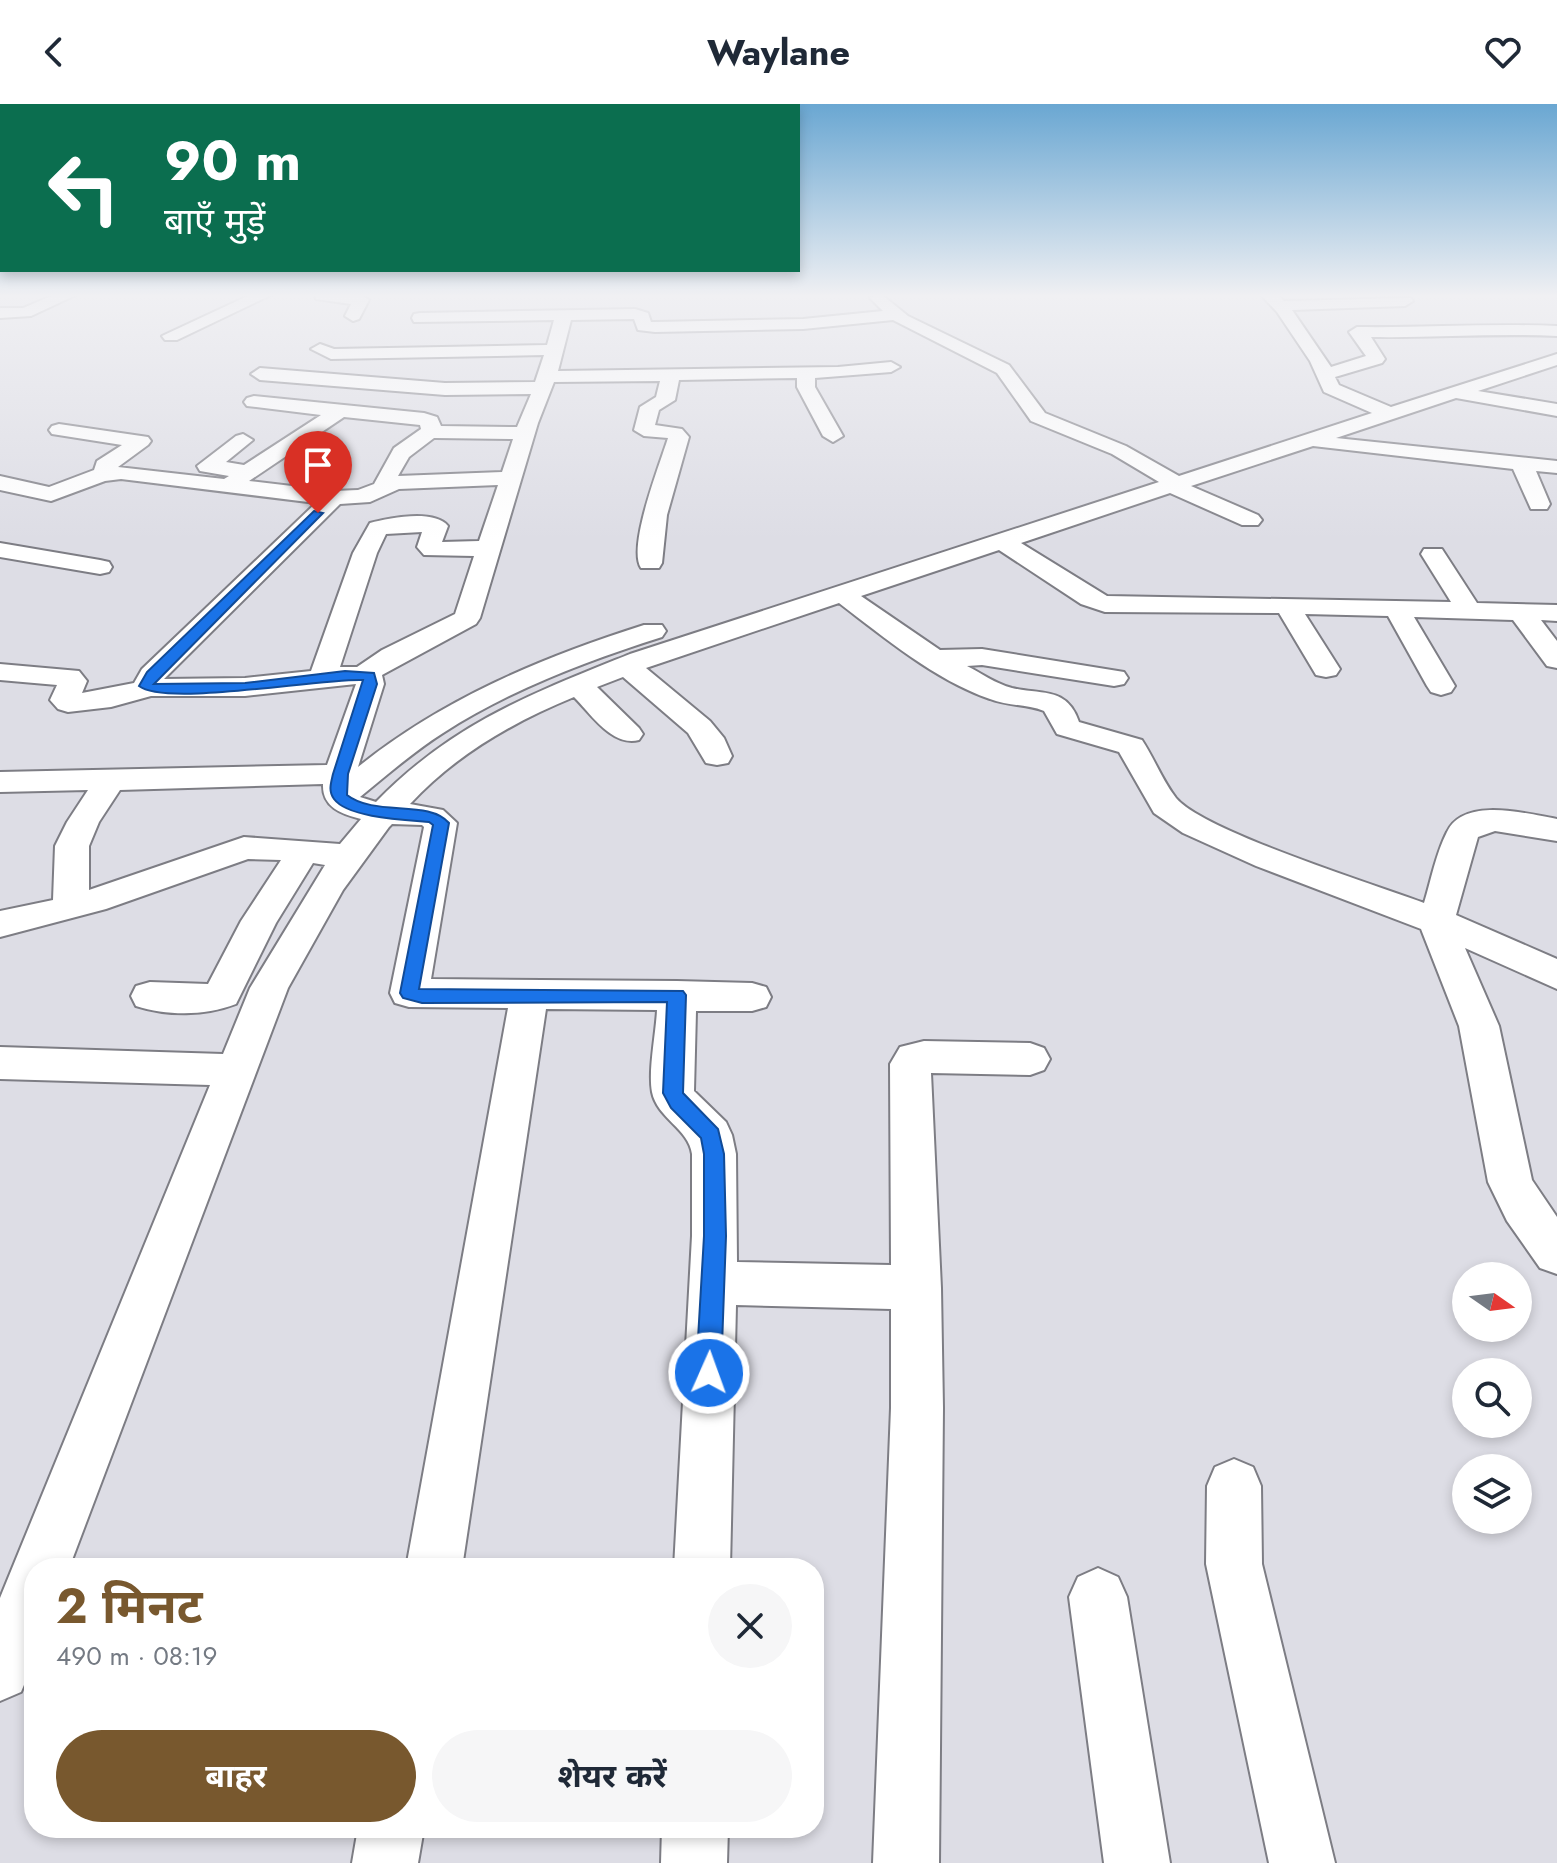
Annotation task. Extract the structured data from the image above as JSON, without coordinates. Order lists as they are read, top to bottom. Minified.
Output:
{"north":"right","page":{"header":"Waylane","turn":["90 m","बाएँ मुड़ें"],"heading":["2 मिनट","490 m · 08:19"],"buttons":["बाहर","शेयर करें"]}}
